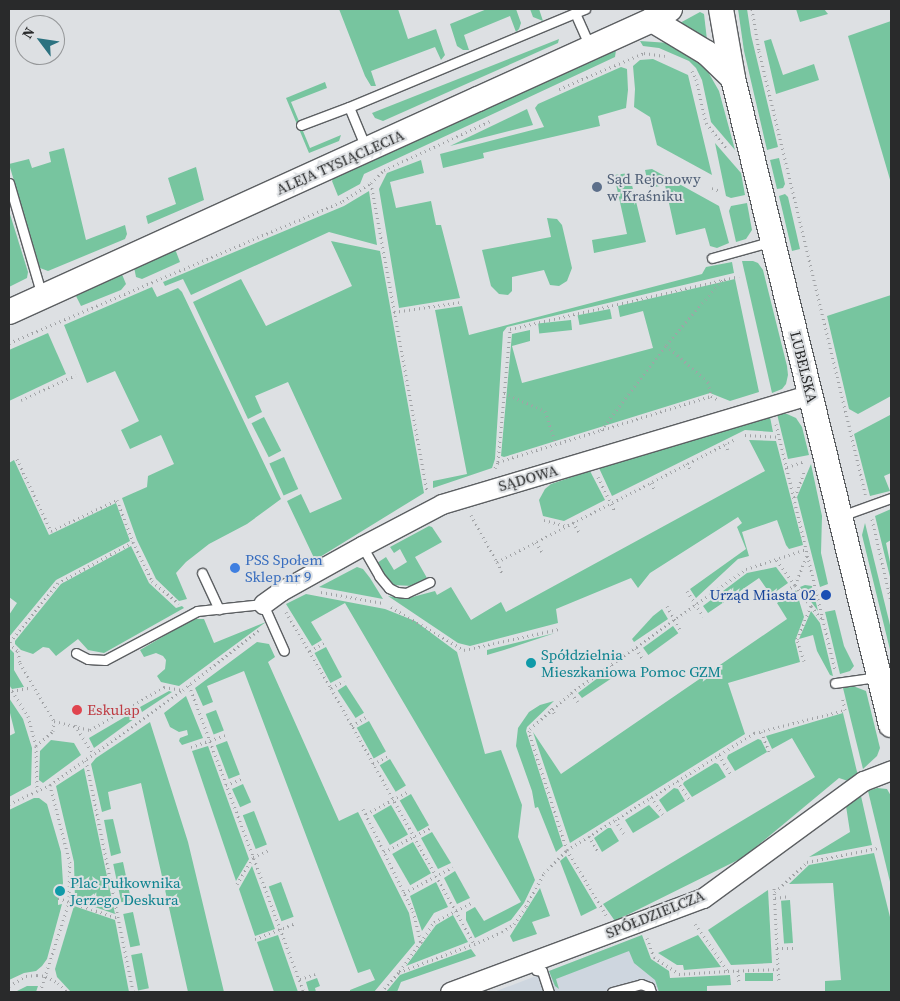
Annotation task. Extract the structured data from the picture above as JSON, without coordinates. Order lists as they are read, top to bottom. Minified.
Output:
{"streets":{"street":["ALEJA TYSIĄCLECIA","LUBELSKA","SĄDOWA","SPÓŁDZIELCZA"]},"crossings":[["LUBELSKA","SĄDOWA"]],"places":["Sąd Rejonowy w Kraśniku","PSS Społem Sklep nr 9","Urząd Miasta 02","Spółdzielnia Mieszkaniowa Pomoc GZM","Eskulap","Plac Pułkownika Jerzego Deskura"],"north":"top left"}
